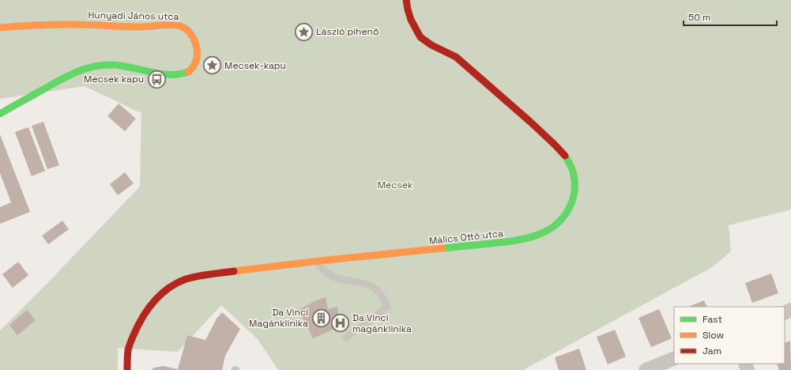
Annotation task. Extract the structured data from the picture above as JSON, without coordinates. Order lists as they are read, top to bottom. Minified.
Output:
{"streets":{"street":["Hunyadi János utca","Málics Ottó utca"]},"parks":["Mecsek"],"places":{"place":["László pihenő","Mecsek-kapu"],"bus stop":["Mecsek kapu"],"building":["Da Vinci Magánklinika"],"hospital":["Da Vinci magánklinika"]},"legend":["Fast","Slow","Jam"],"scale_bar":"50 m"}
